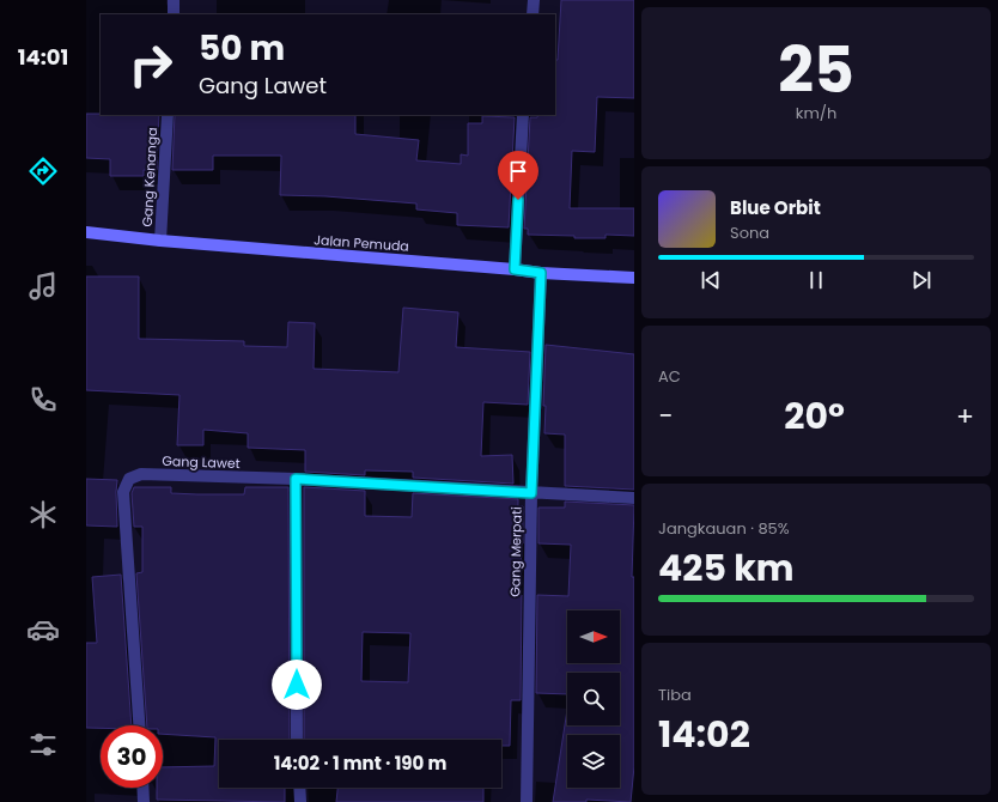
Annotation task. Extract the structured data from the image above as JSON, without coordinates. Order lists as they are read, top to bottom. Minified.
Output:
{"streets":{"main road":["Jalan Pemuda"],"street":["Gang Kenanga","Gang Lawet","Gang Merpati"]},"crossings":[["Gang Kenanga","Jalan Pemuda"],["Jalan Pemuda","Gang Merpati"],["Gang Lawet","Gang Merpati"]],"north":"right","page":{"tabs":"14:01","tile":[["25","km/h"],"AC",["Jangkauan · 85%","425 km"],["Tiba","14:02"]],"turn":["50 m","Gang Lawet"],"song":["Blue Orbit","Sona"],"heat":["−","20°","+"],"limit":"30","trip":"14:02 · 1 mnt · 190 m"}}
